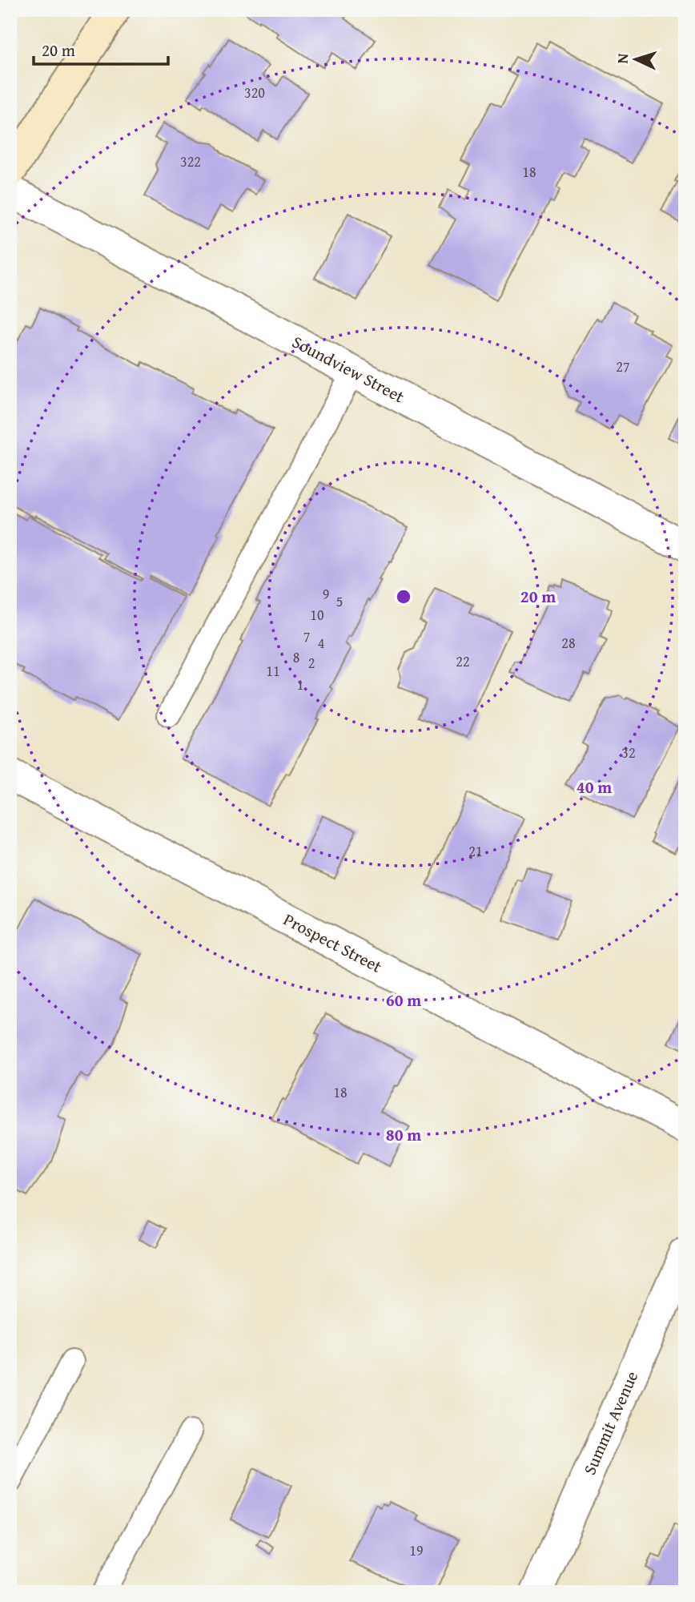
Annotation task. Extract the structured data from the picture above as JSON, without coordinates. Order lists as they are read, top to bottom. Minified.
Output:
{"streets":{"street":["Soundview Street","Prospect Street","Summit Avenue"]},"house_numbers":["320","322","18","27","9","5","10","7","4","28","8","22","2","11","1","32","21","18","19"],"scale_bar":"20 m","north":"left","rings":["20 m","40 m","60 m","80 m"]}
